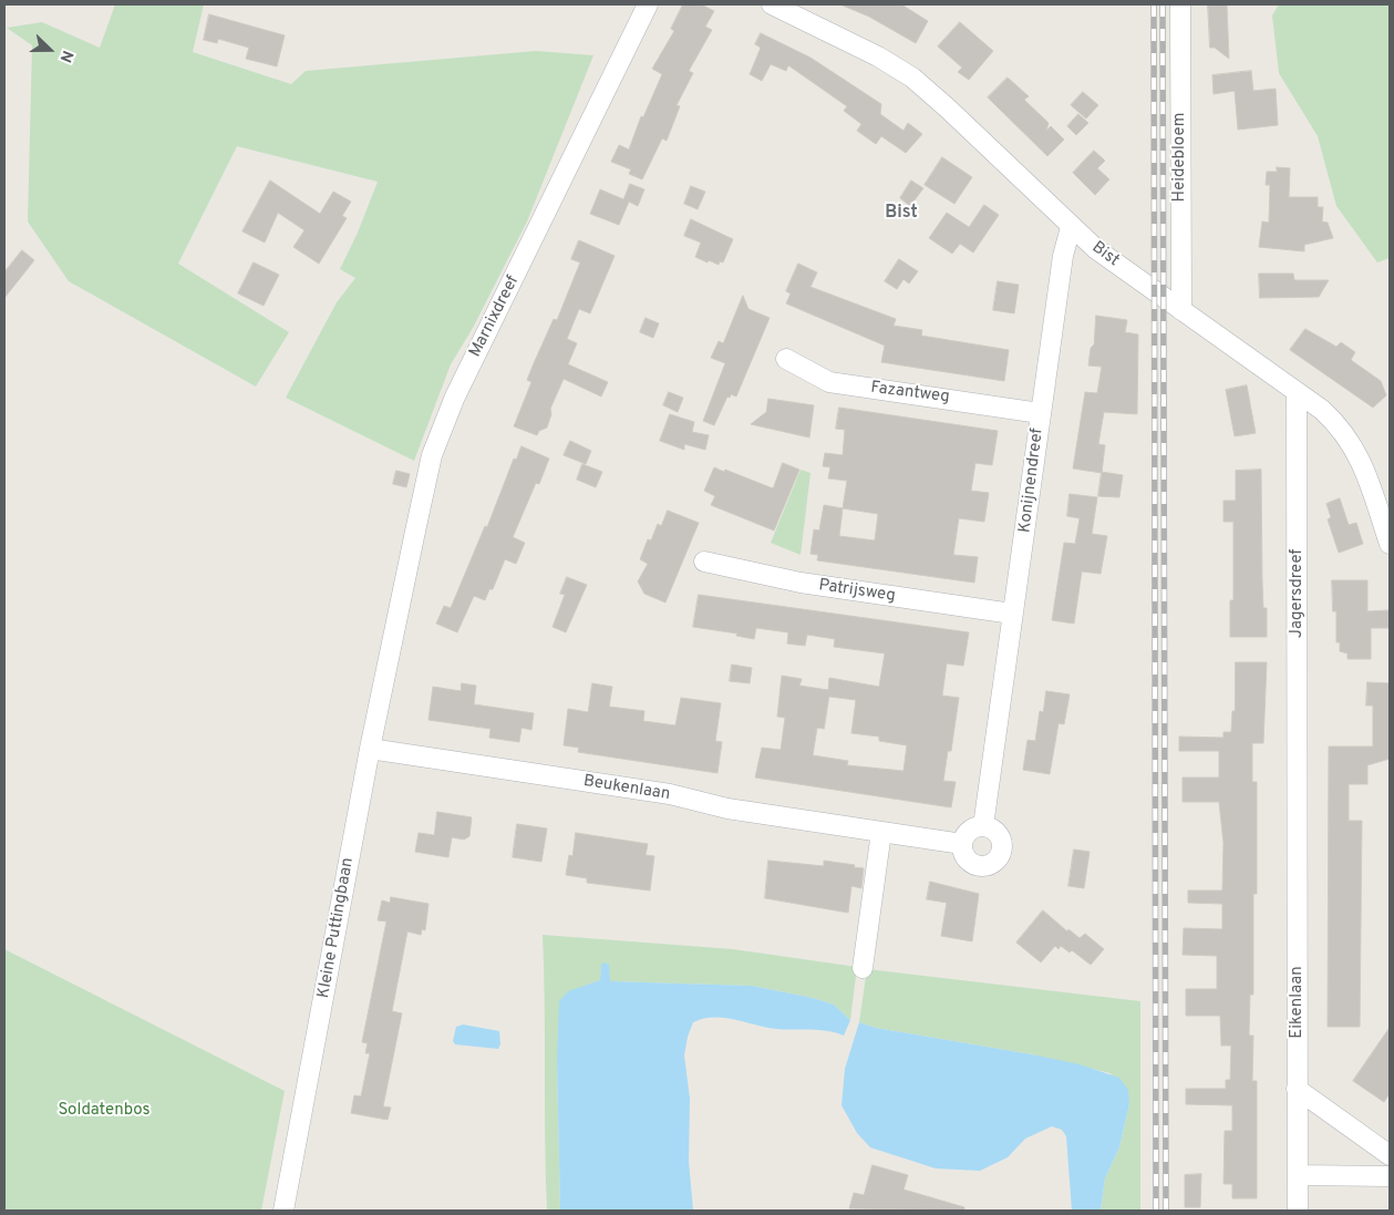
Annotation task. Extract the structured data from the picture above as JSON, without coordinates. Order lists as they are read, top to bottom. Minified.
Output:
{"streets":{"street":["Heidebloem","Bist","Marnixdreef","Fazantweg","Konijnendreef","Patrijsweg","Jagersdreef","Beukenlaan","Kleine Puttingbaan","Eikenlaan"]},"crossings":[["Heidebloem","Bist"],["Bist","Konijnendreef"],["Bist","Jagersdreef"],["Marnixdreef","Kleine Puttingbaan"],["Fazantweg","Konijnendreef"],["Konijnendreef","Patrijsweg"],["Konijnendreef","Beukenlaan"],["Jagersdreef","Eikenlaan"],["Beukenlaan","Kleine Puttingbaan"]],"districts":["Bist"],"parks":["Soldatenbos"],"north":"right"}
